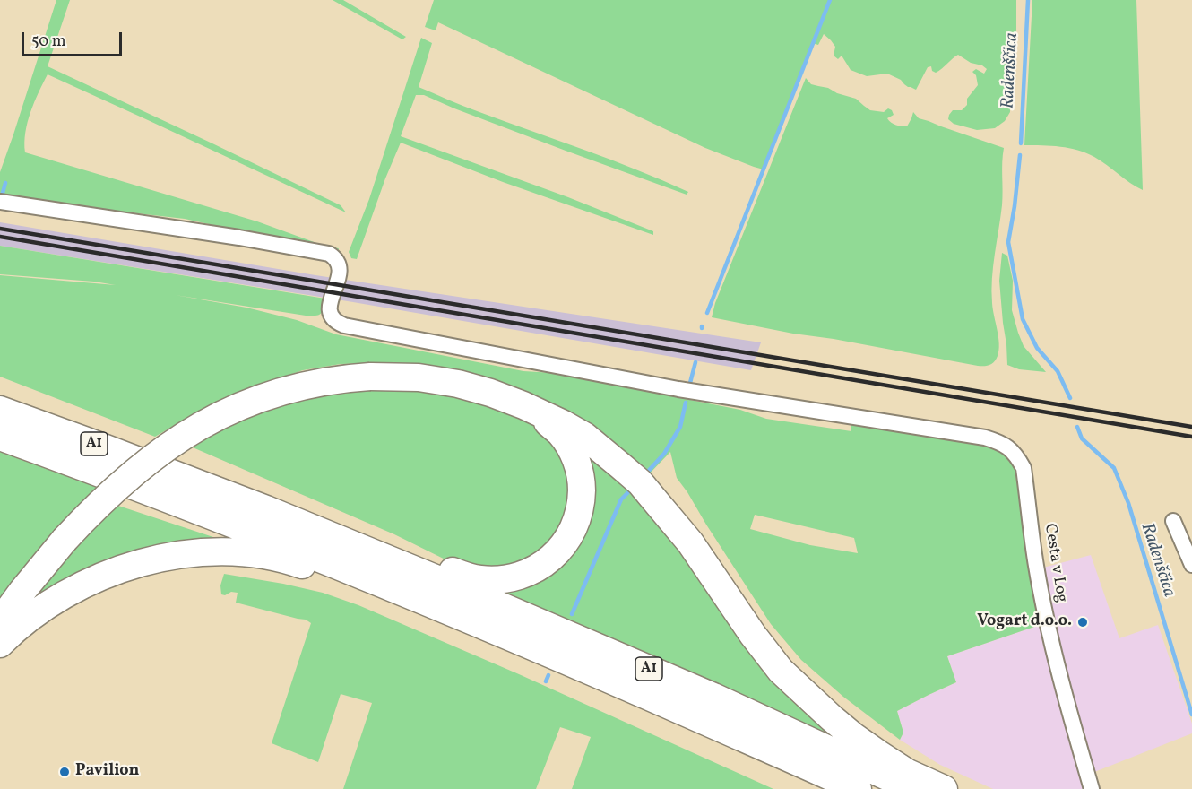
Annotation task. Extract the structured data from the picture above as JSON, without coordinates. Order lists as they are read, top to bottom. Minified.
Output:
{"streets":{"highway":["A1"],"street":["Cesta v Log"]},"water":["Radenščica"],"places":["Vogart d.o.o.","Pavilion"],"scale_bar":"50 m"}
